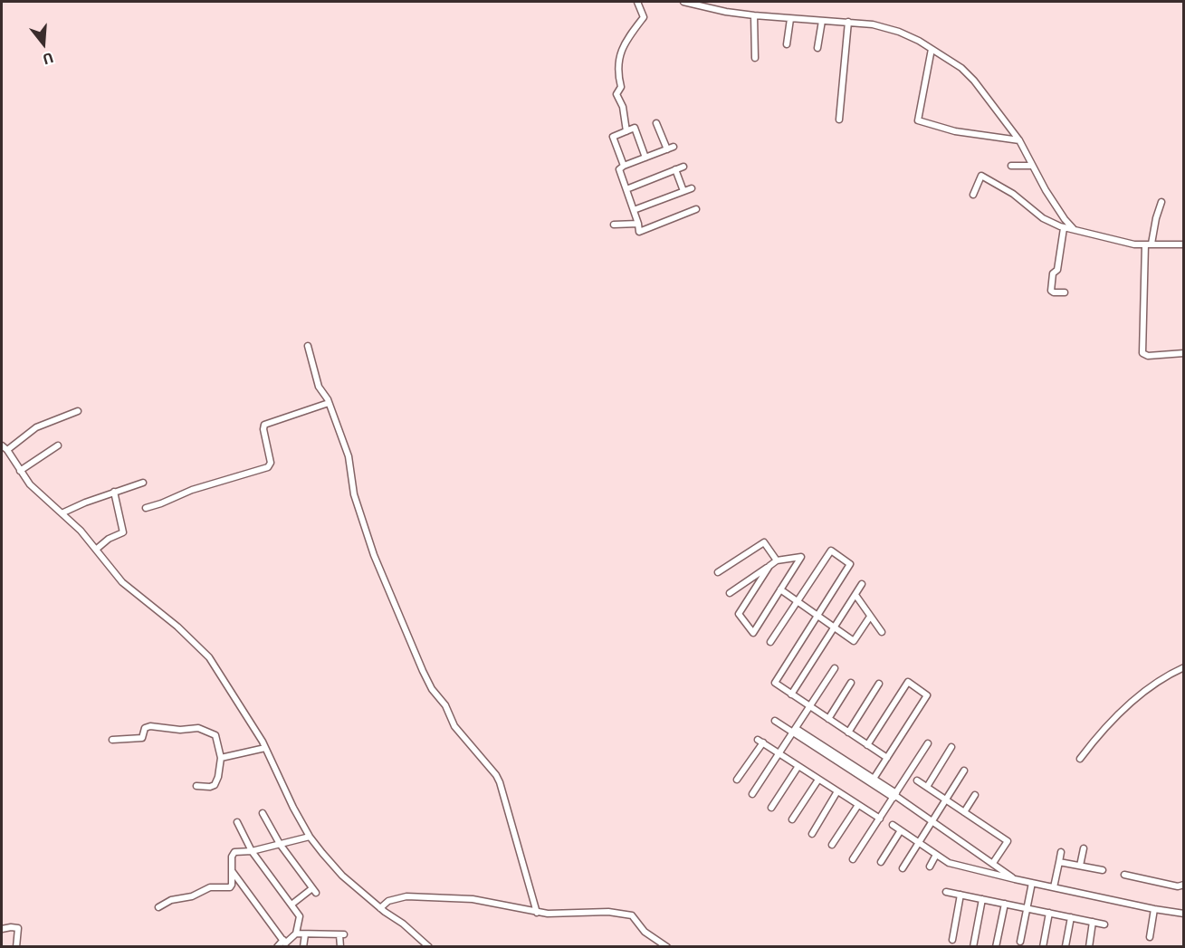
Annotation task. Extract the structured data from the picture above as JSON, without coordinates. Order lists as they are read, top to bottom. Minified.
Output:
{"north":"bottom"}
